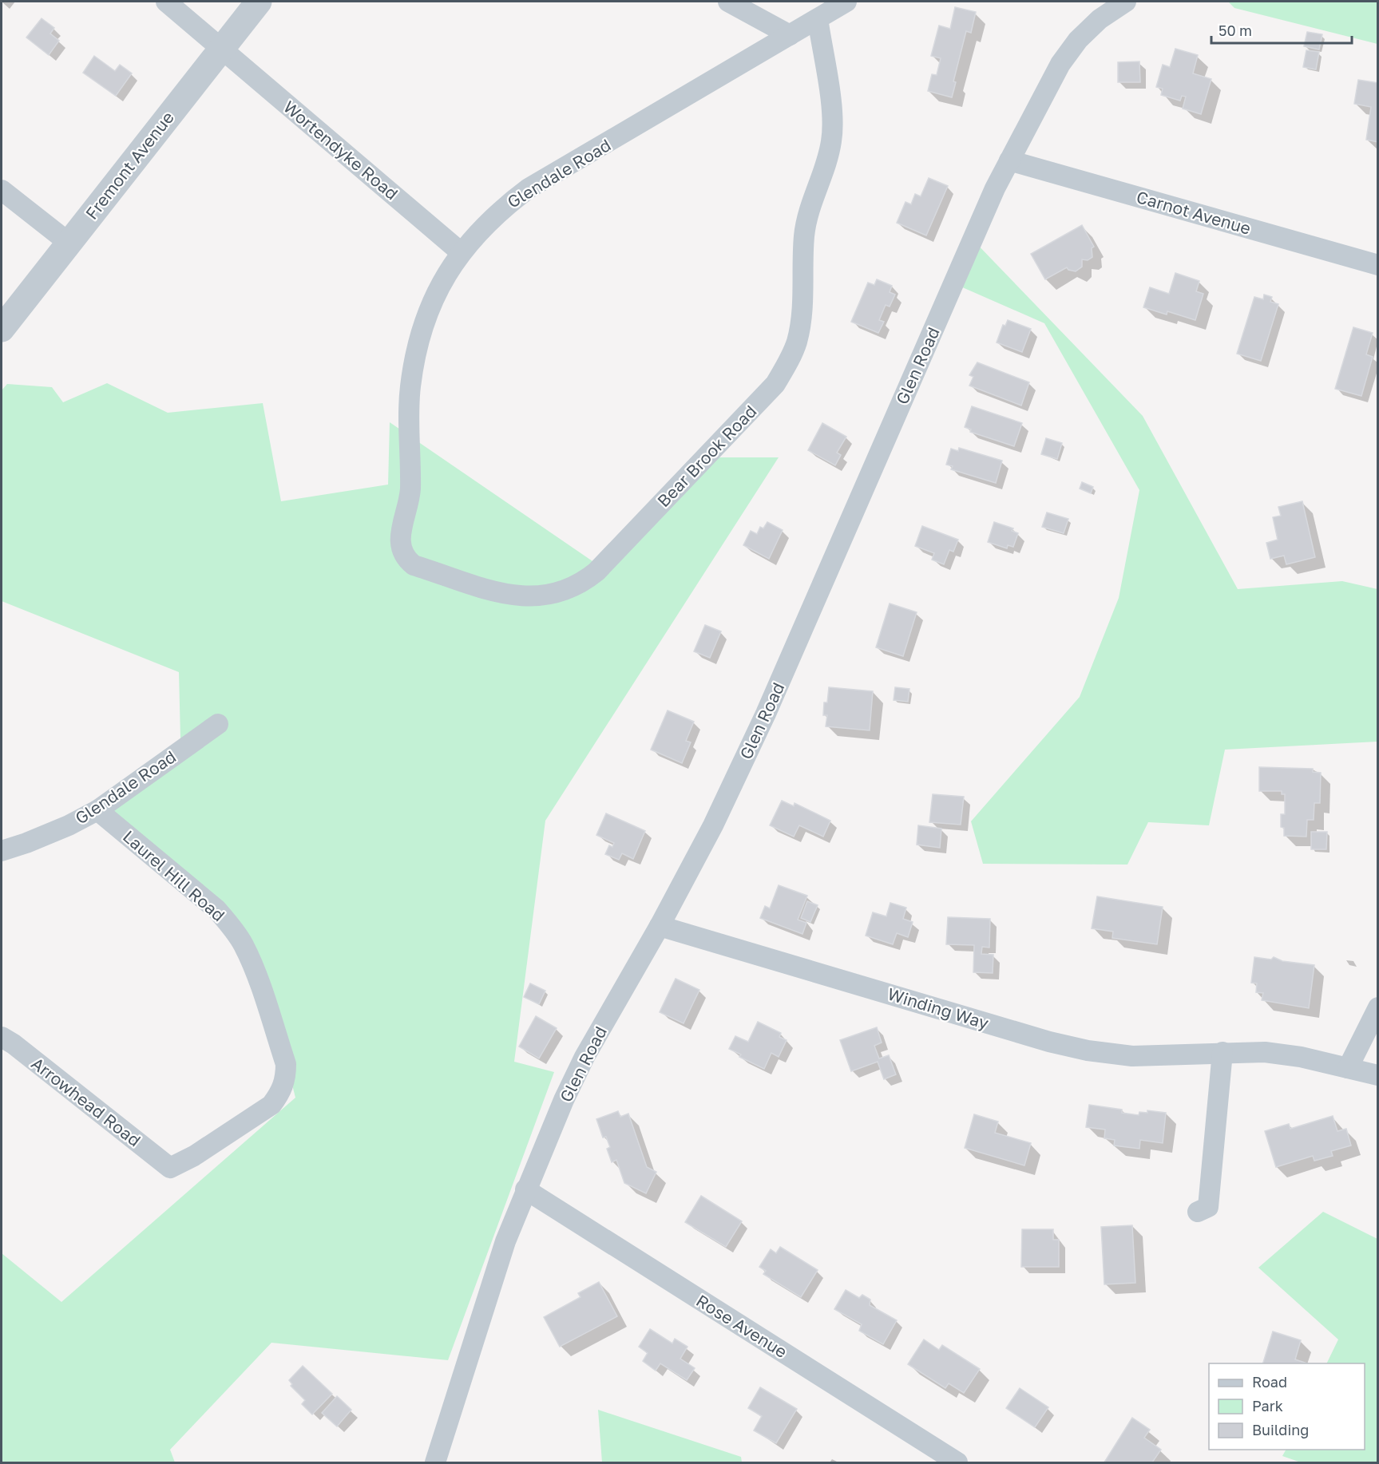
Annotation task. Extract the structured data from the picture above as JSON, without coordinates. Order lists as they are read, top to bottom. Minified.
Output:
{"streets":{"street":["Wortendyke Road","Fremont Avenue","Glendale Road","Carnot Avenue","Glen Road","Bear Brook Road","Laurel Hill Road","Winding Way","Arrowhead Road","Rose Avenue"]},"crossings":[["Wortendyke Road","Fremont Avenue"],["Wortendyke Road","Glendale Road"],["Glendale Road","Bear Brook Road"],["Glendale Road","Laurel Hill Road"],["Carnot Avenue","Glen Road"],["Glen Road","Winding Way"],["Glen Road","Rose Avenue"],["Laurel Hill Road","Arrowhead Road"]],"legend":["Road","Park","Building"],"scale_bar":"50 m"}
